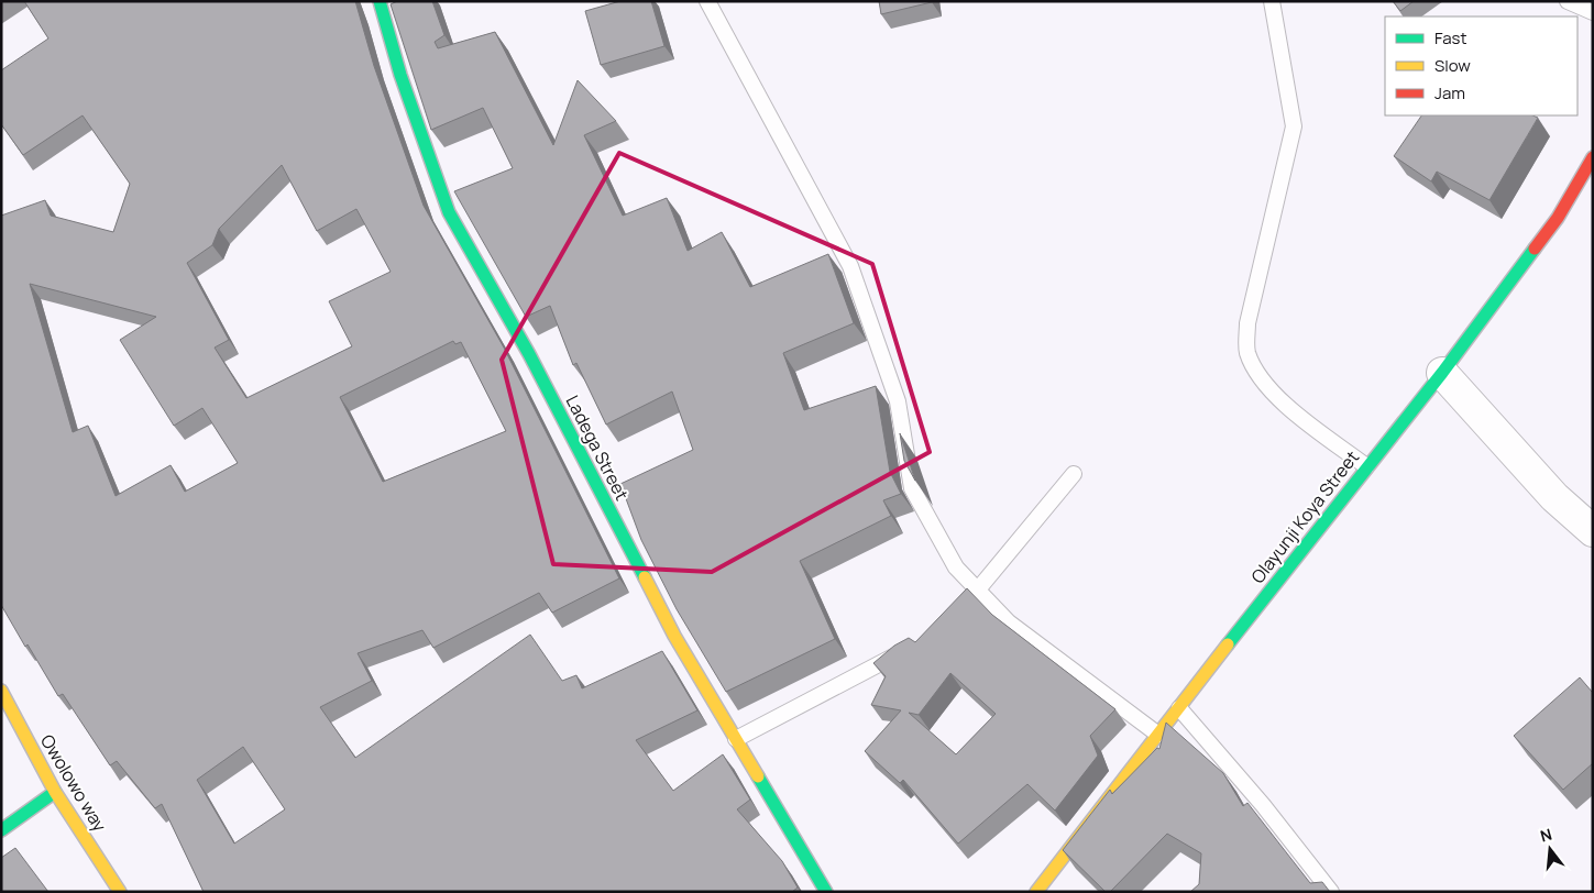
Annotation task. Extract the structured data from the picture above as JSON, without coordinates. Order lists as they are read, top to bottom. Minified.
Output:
{"streets":{"street":["Ladega Street","Olayunji Koya Street","Owolowo way"]},"legend":["Fast","Slow","Jam"],"north":"top"}
